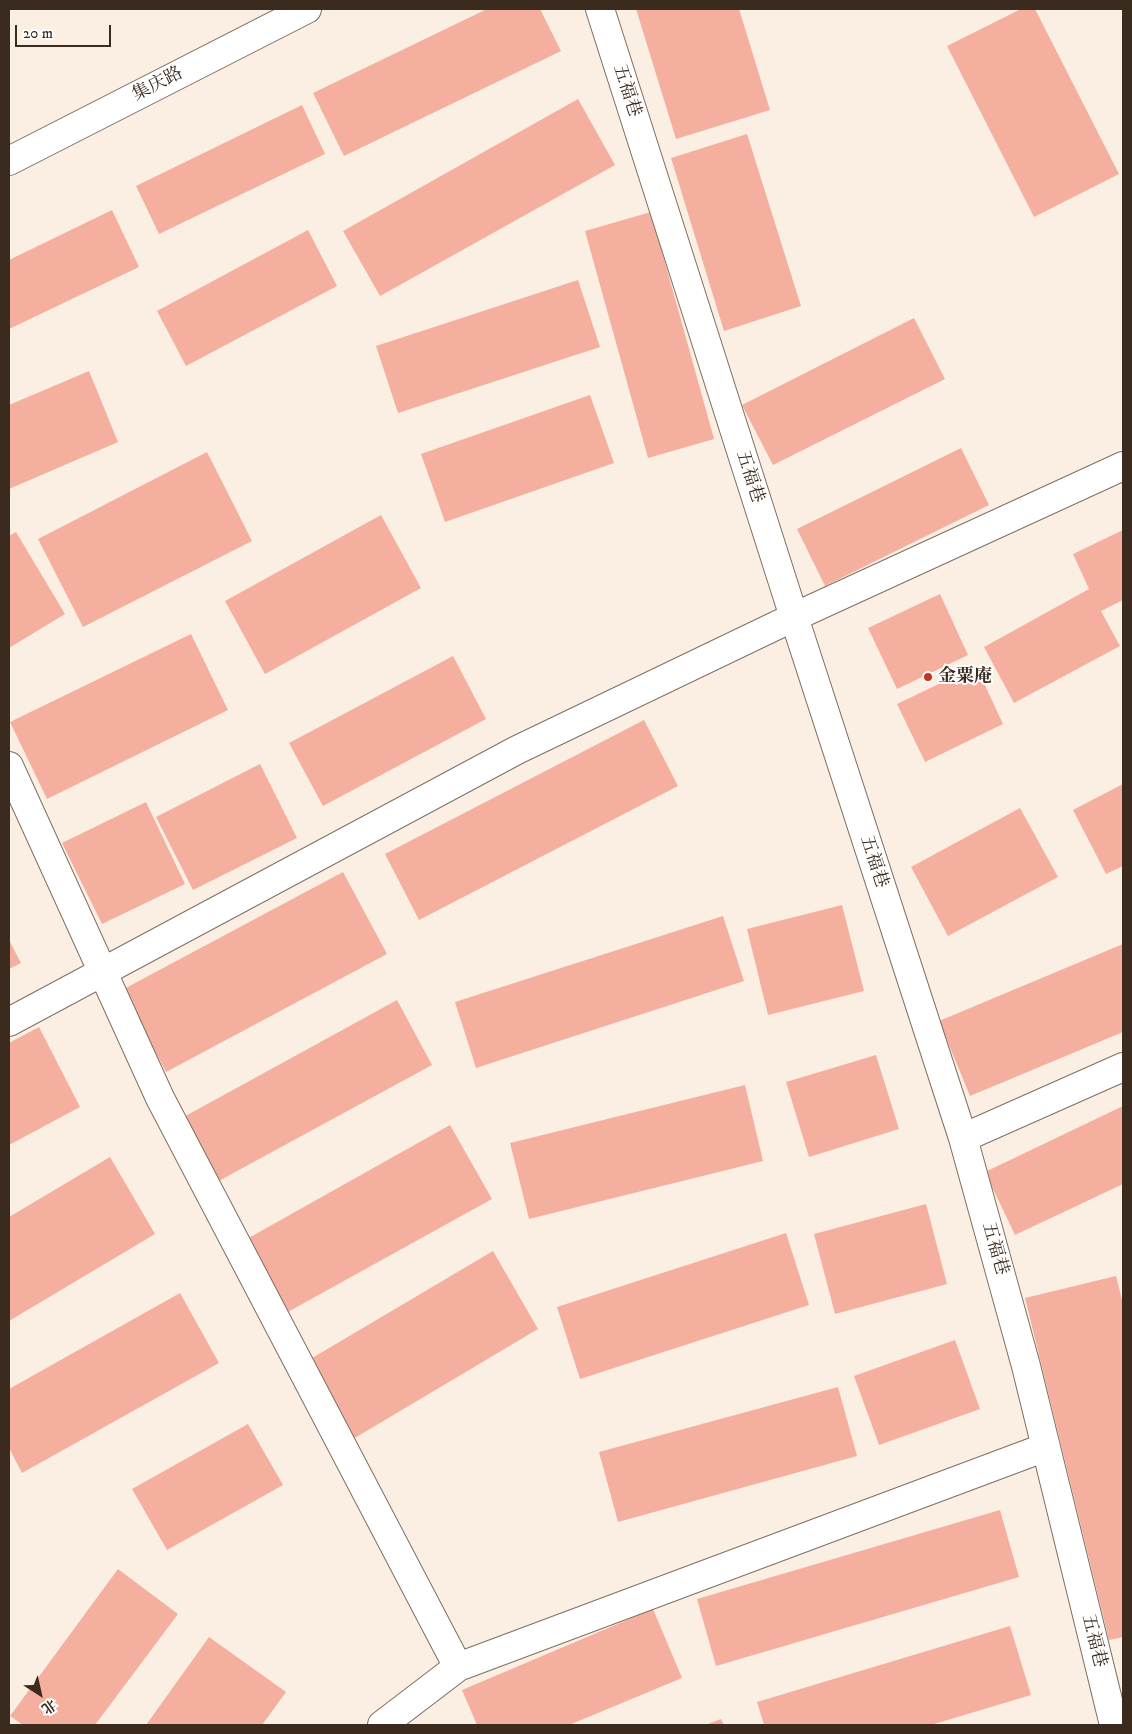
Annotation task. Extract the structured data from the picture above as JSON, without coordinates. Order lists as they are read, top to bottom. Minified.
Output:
{"streets":{"street":["集庆路","五福巷"]},"places":["金粟庵"],"scale_bar":"20 m","north":"bottom right"}
